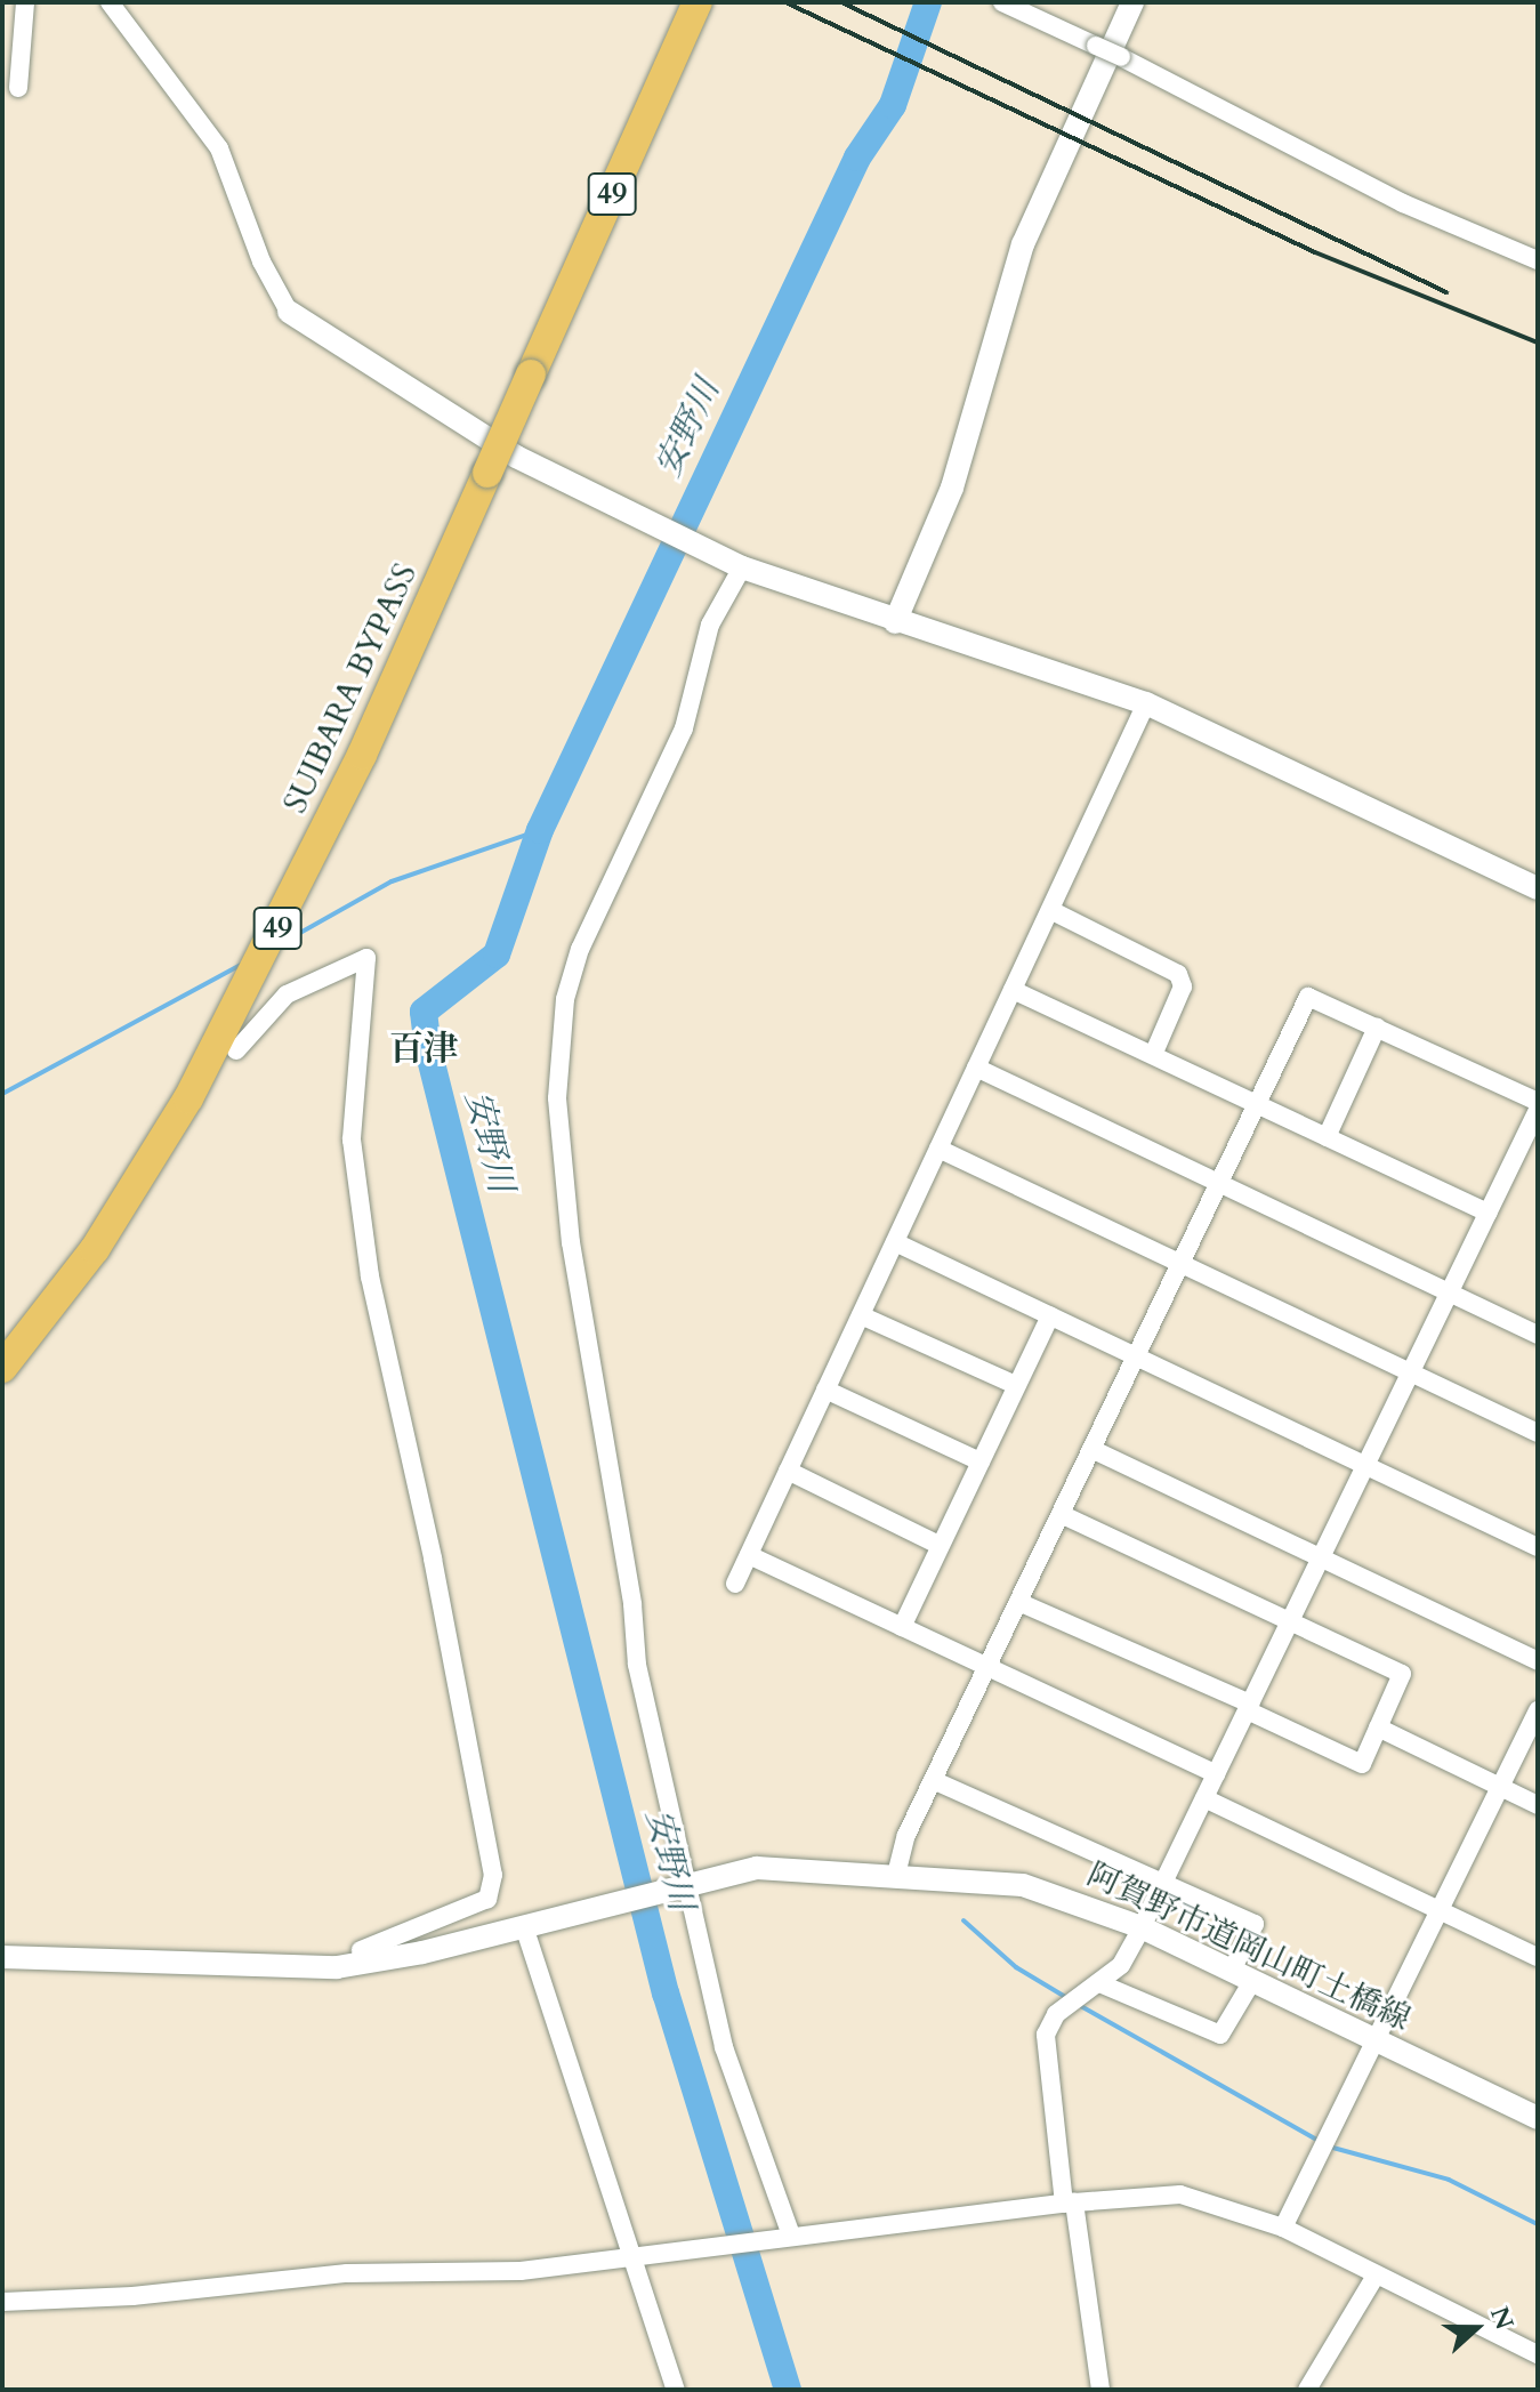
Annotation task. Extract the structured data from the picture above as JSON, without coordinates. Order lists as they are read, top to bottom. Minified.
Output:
{"streets":{"highway":["49","SUIBARA BYPASS"],"street":["阿賀野市道岡山町土橋線"]},"districts":["百津"],"water":["安野川"],"north":"right"}
